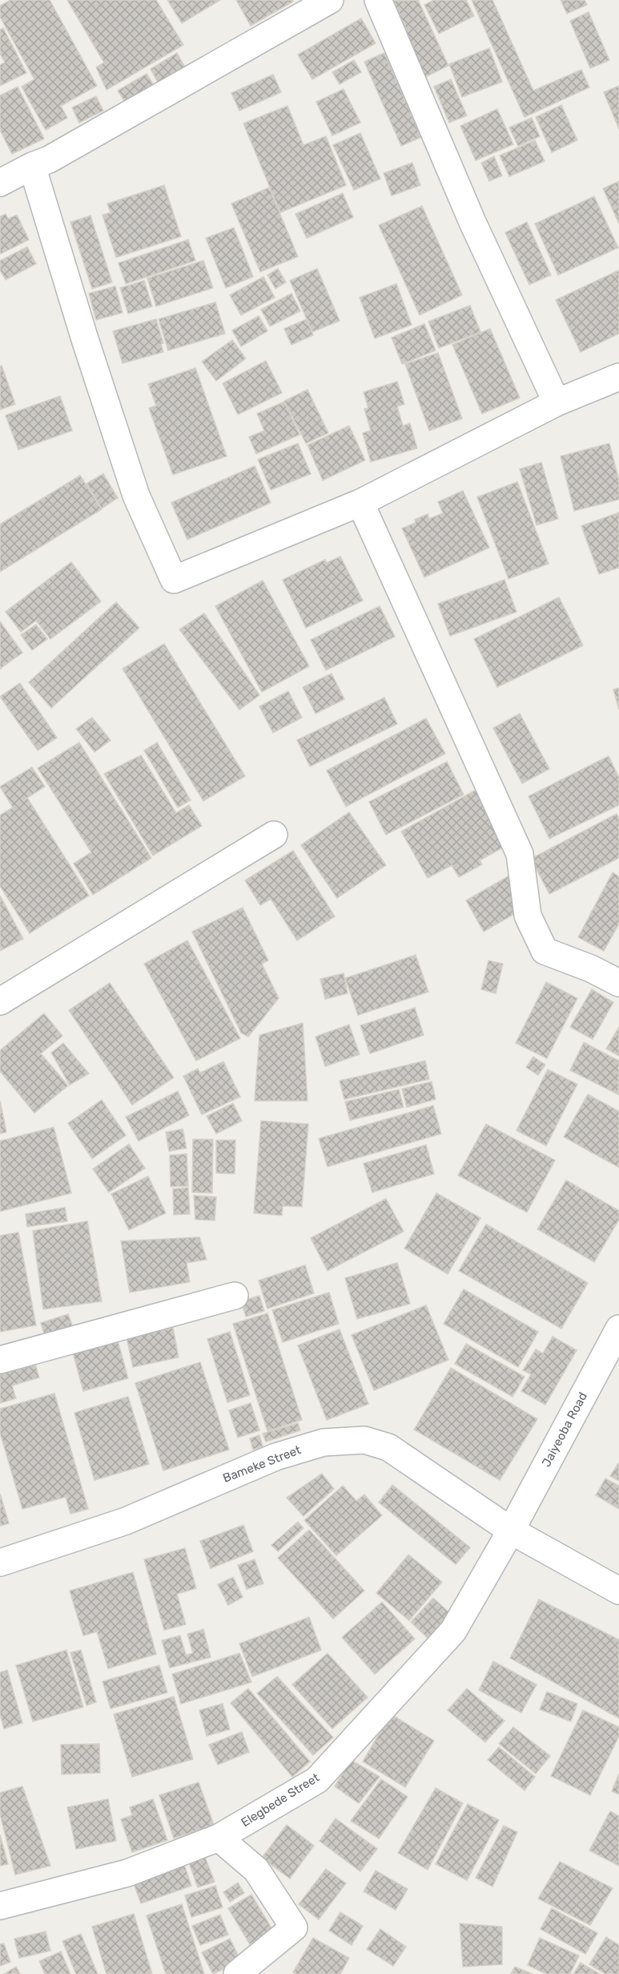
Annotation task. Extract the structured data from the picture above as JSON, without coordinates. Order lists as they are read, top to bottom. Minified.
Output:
{"streets":{"street":["Jaiyeoba Road","Bameke Street","Elegbede Street"]},"crossings":[["Jaiyeoba Road","Bameke Street"],["Jaiyeoba Road","Elegbede Street"],["Bameke Street","Elegbede Street"]]}
